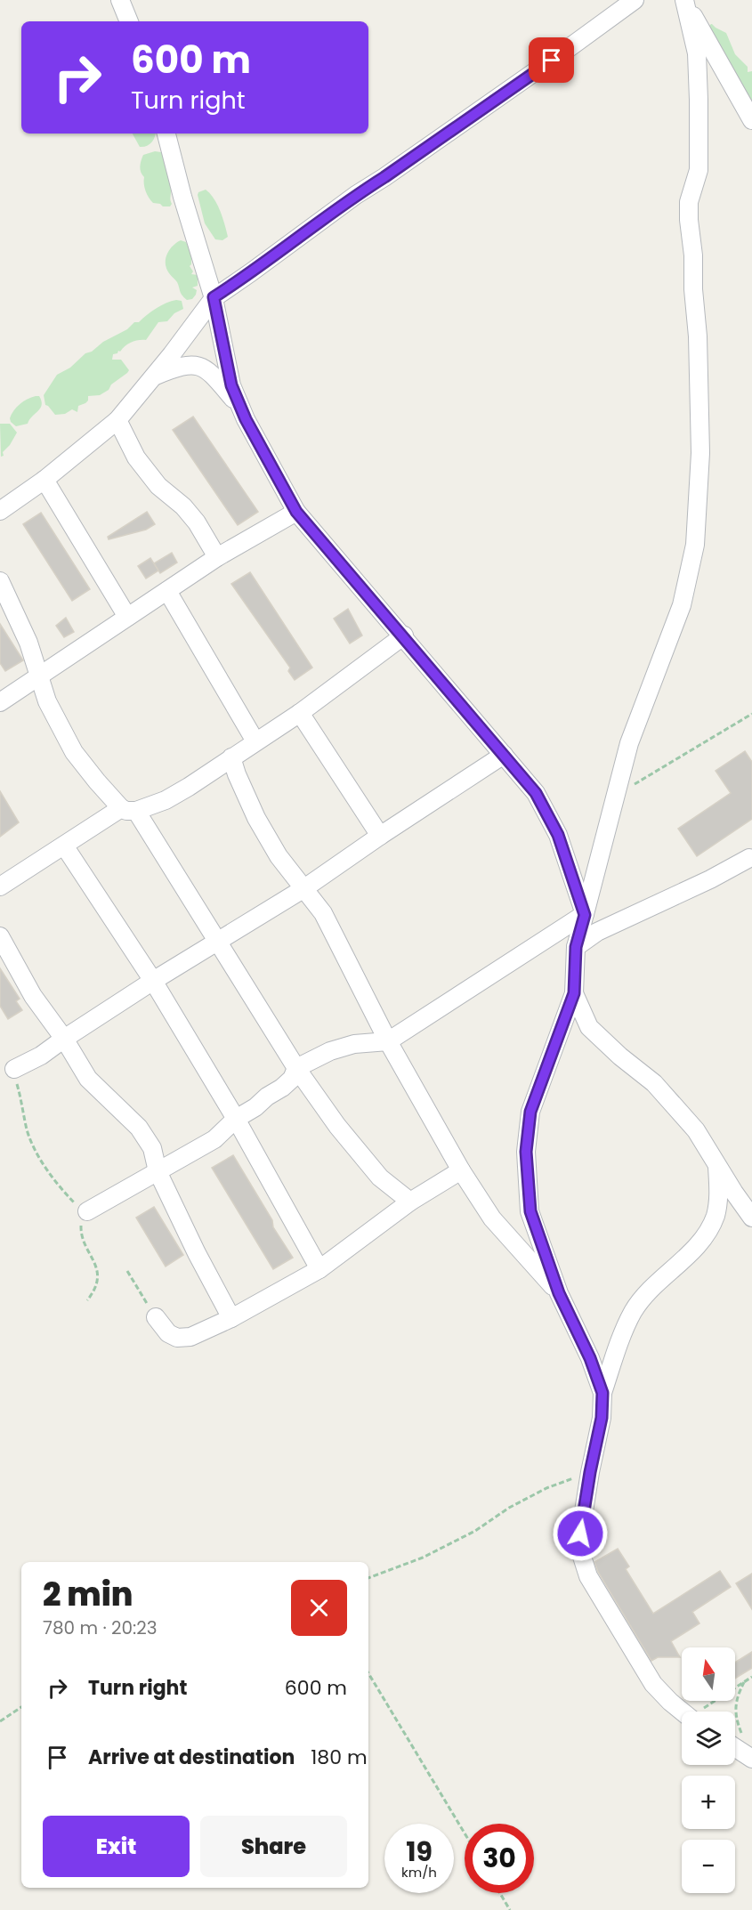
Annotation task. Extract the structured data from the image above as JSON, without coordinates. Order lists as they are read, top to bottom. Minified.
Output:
{"north":"top","page":{"turn":["600 m","Turn right"],"heading":["2 min","780 m · 20:23"],"map_buttons":["+","−"],"list":[{"name":"Turn right","value":"600 m"},{"name":"Arrive at destination","value":"180 m"}],"buttons":["Exit","Share"],"speed":"19 km/h","limit":"30"}}
